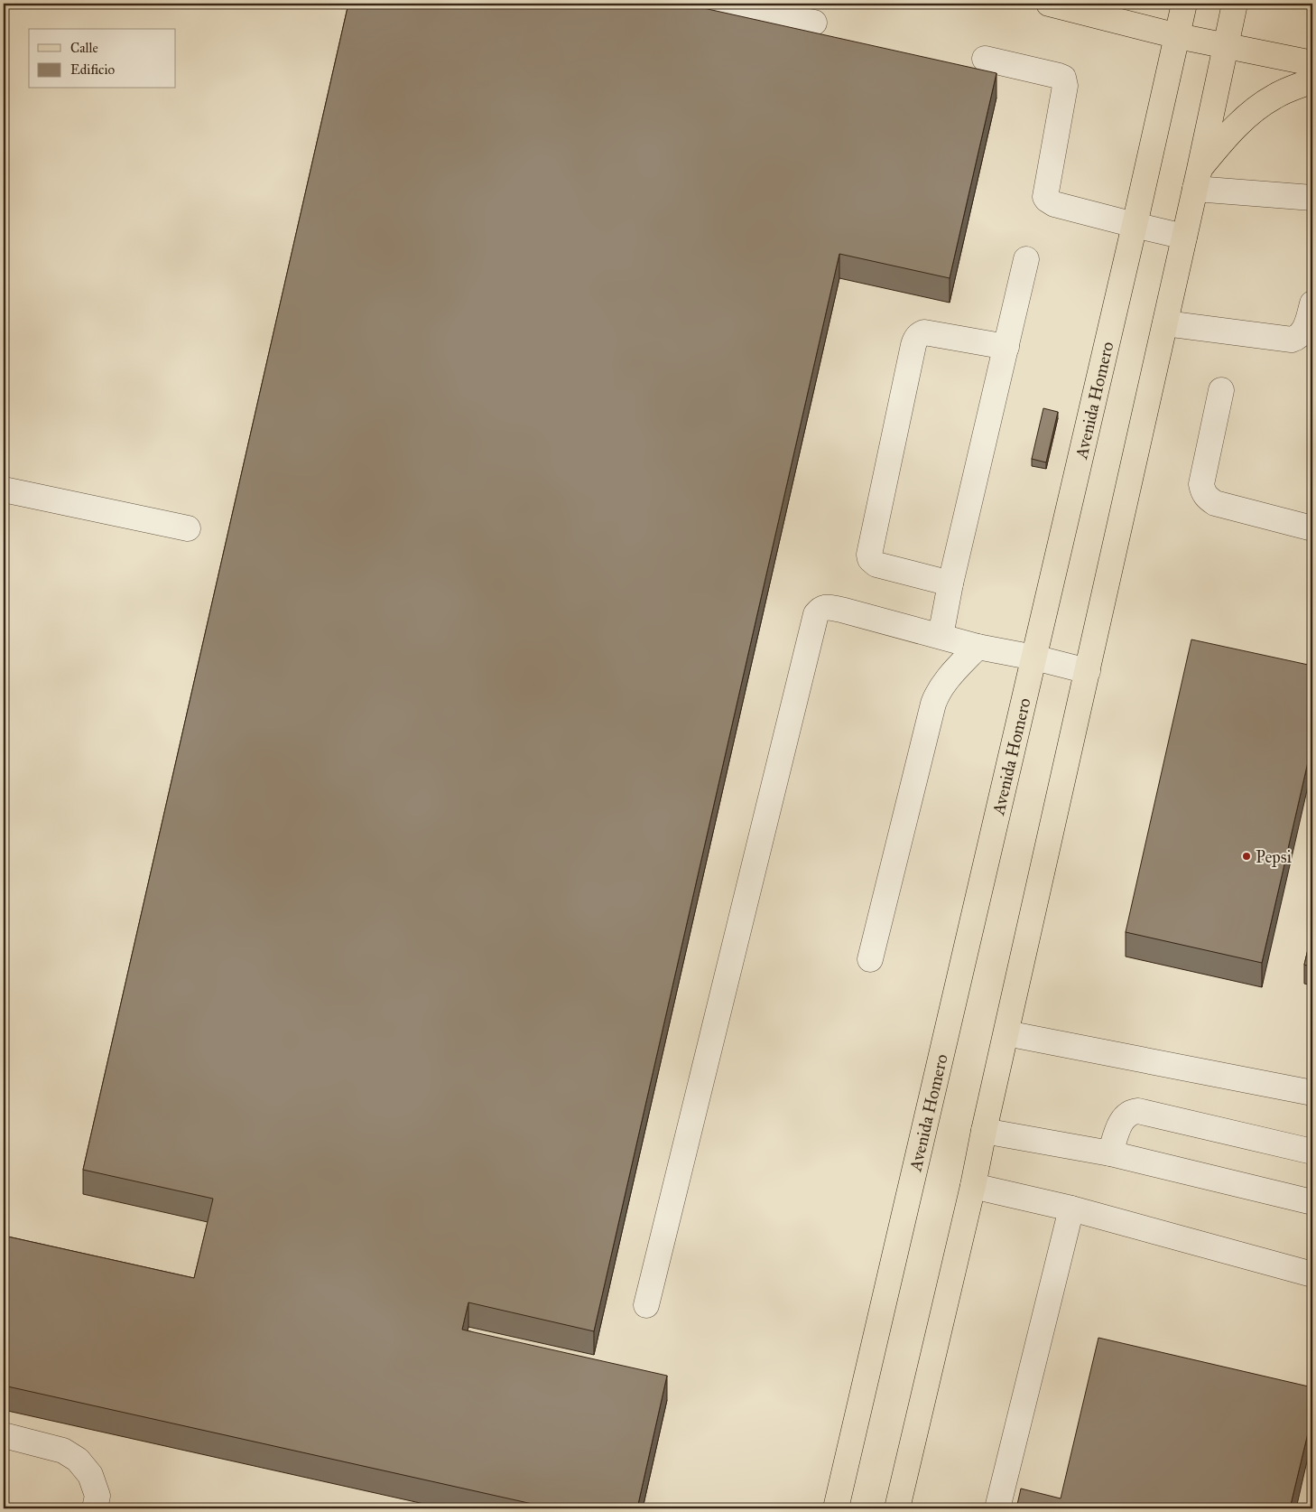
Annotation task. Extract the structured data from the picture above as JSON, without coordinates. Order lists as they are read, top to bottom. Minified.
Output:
{"streets":{"main road":["Avenida Homero"]},"places":["Pepsi"],"legend":["Calle","Edificio"]}
